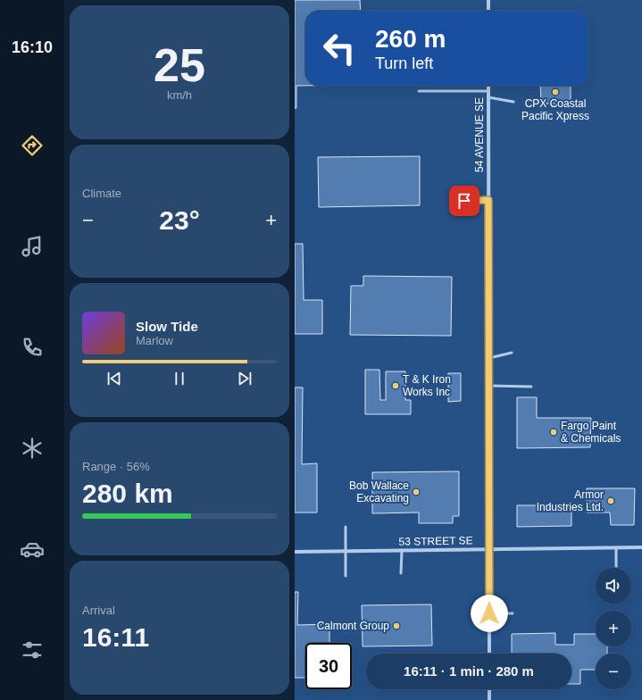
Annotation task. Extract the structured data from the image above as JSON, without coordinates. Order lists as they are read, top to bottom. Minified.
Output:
{"streets":{"street":["54 AVENUE SE","53 STREET SE"]},"crossings":[["54 AVENUE SE","53 STREET SE"]],"places":["CPX Coastal Pacific Xpress","T & K Iron Works Inc","Fargo Paint & Chemicals","Bob Wallace Excavating","Armor Industries Ltd.","Calmont Group"],"page":{"tabs":"16:10","tile":[["25","km/h"],"Climate",["Range · 56%","280 km"],["Arrival","16:11"]],"turn":["260 m","Turn left"],"heat":["−","23°","+"],"song":["Slow Tide","Marlow"],"map_buttons":["+","−"],"limit":"30","trip":"16:11 · 1 min · 280 m"}}
